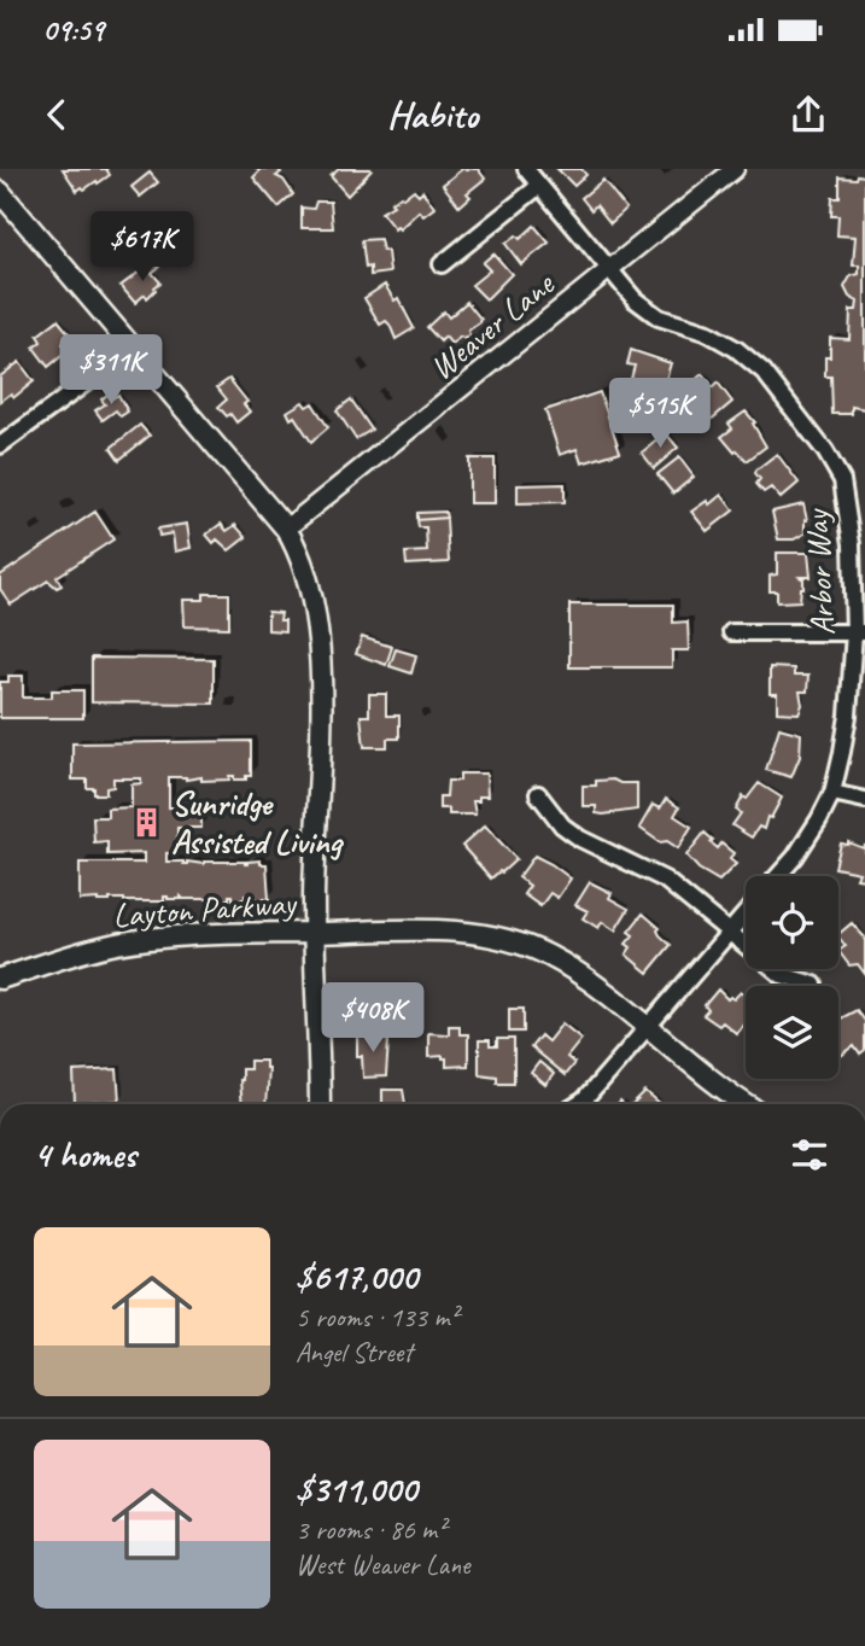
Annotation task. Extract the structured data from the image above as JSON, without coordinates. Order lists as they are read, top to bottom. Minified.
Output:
{"streets":{"main road":["Layton Parkway"],"street":["Weaver Lane","Arbor Way"]},"crossings":[["Weaver Lane","Arbor Way"]],"places":{"building":["Sunridge Assisted Living"]},"page":{"status":"09:59","header":"Habito","price":["$617K","$311K","$515K","$408K"],"heading":"4 homes","list":[{"name":"$617,000","note":"5 rooms · 133 m² · Angel Street"},{"name":"$311,000","note":"3 rooms · 86 m² · West Weaver Lane"}]}}
